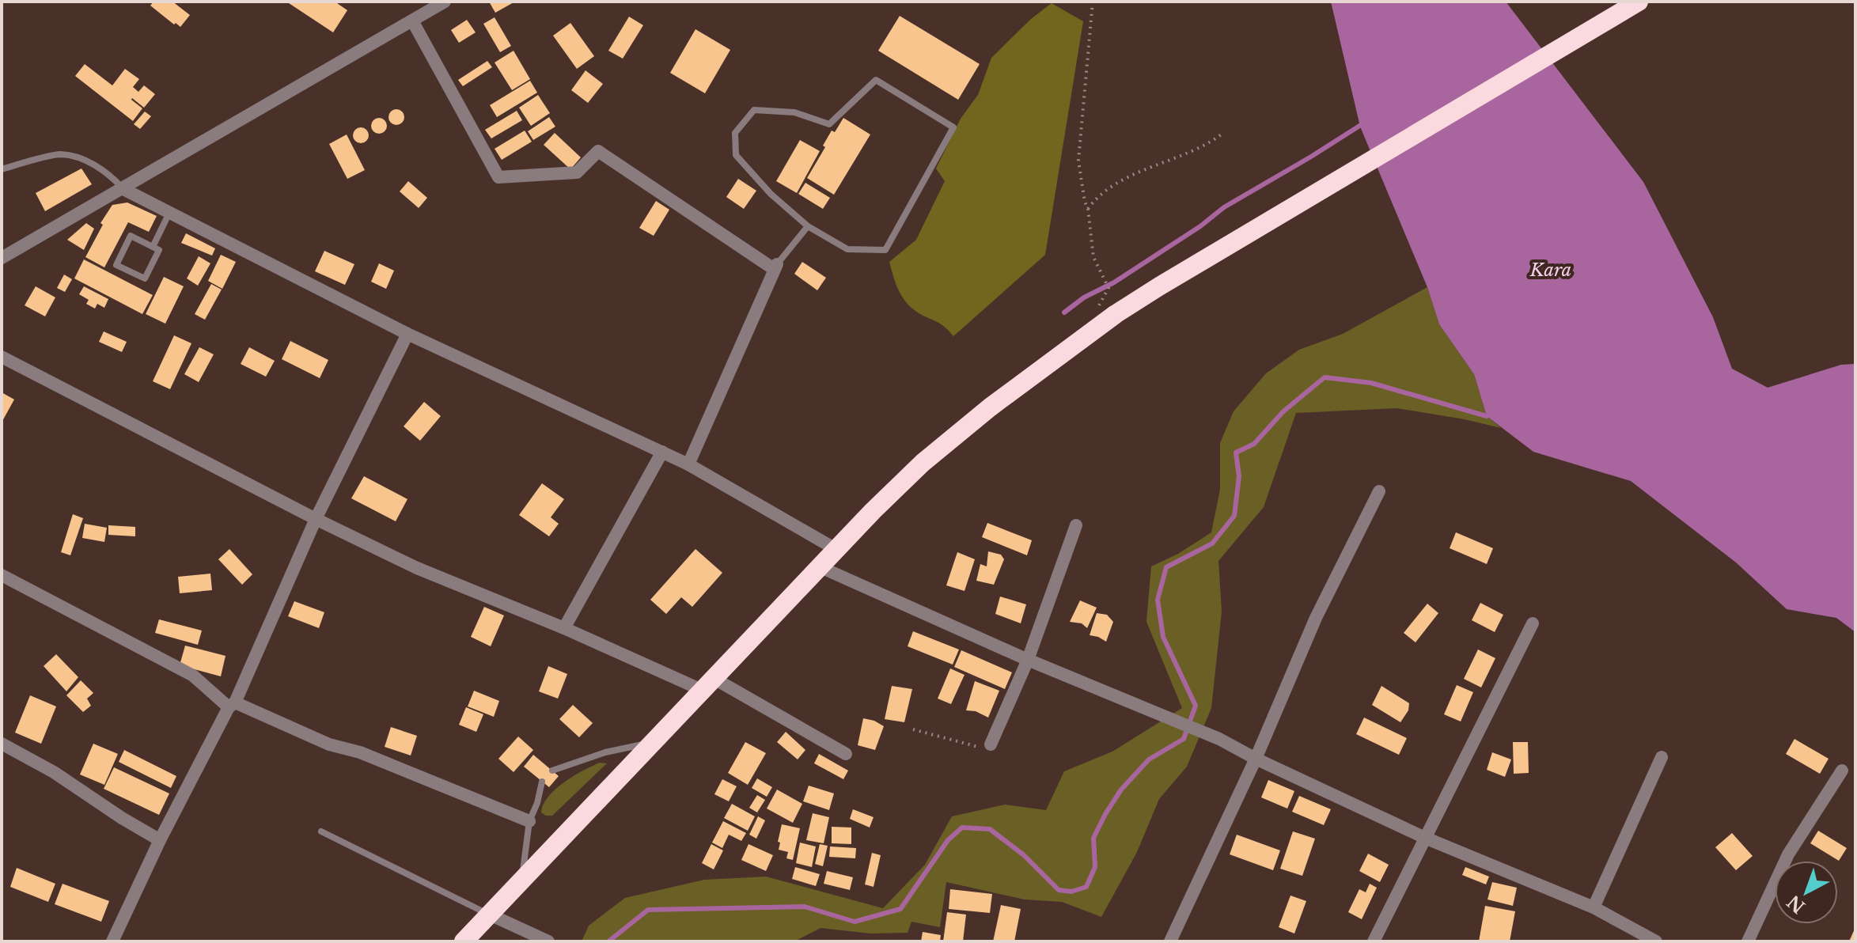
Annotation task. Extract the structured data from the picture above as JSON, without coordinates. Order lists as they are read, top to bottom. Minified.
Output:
{"water":["Kara"],"north":"bottom left"}
